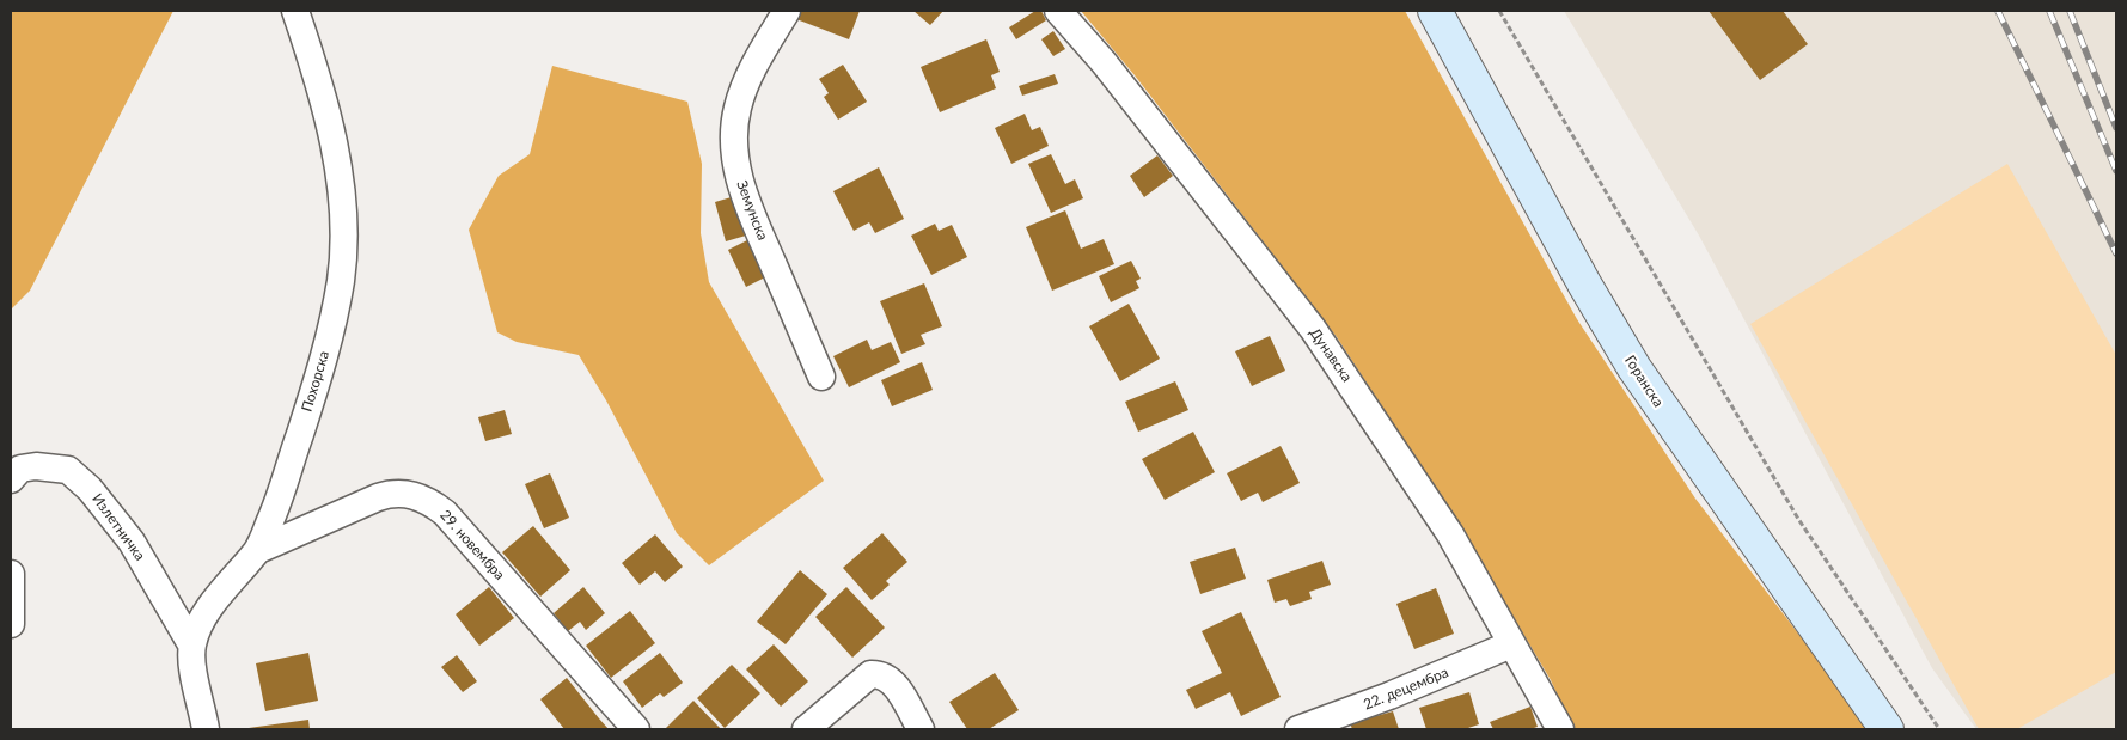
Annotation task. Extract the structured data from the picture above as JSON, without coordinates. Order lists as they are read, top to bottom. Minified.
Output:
{"streets":{"main road":["Горанска"],"street":["Земунска","Дунавска","Похорска","Излетничка","29. новембра","22. децембра"]},"crossings":[["Дунавска","22. децембра"],["Похорска","Излетничка"],["Похорска","29. новембра"]]}
